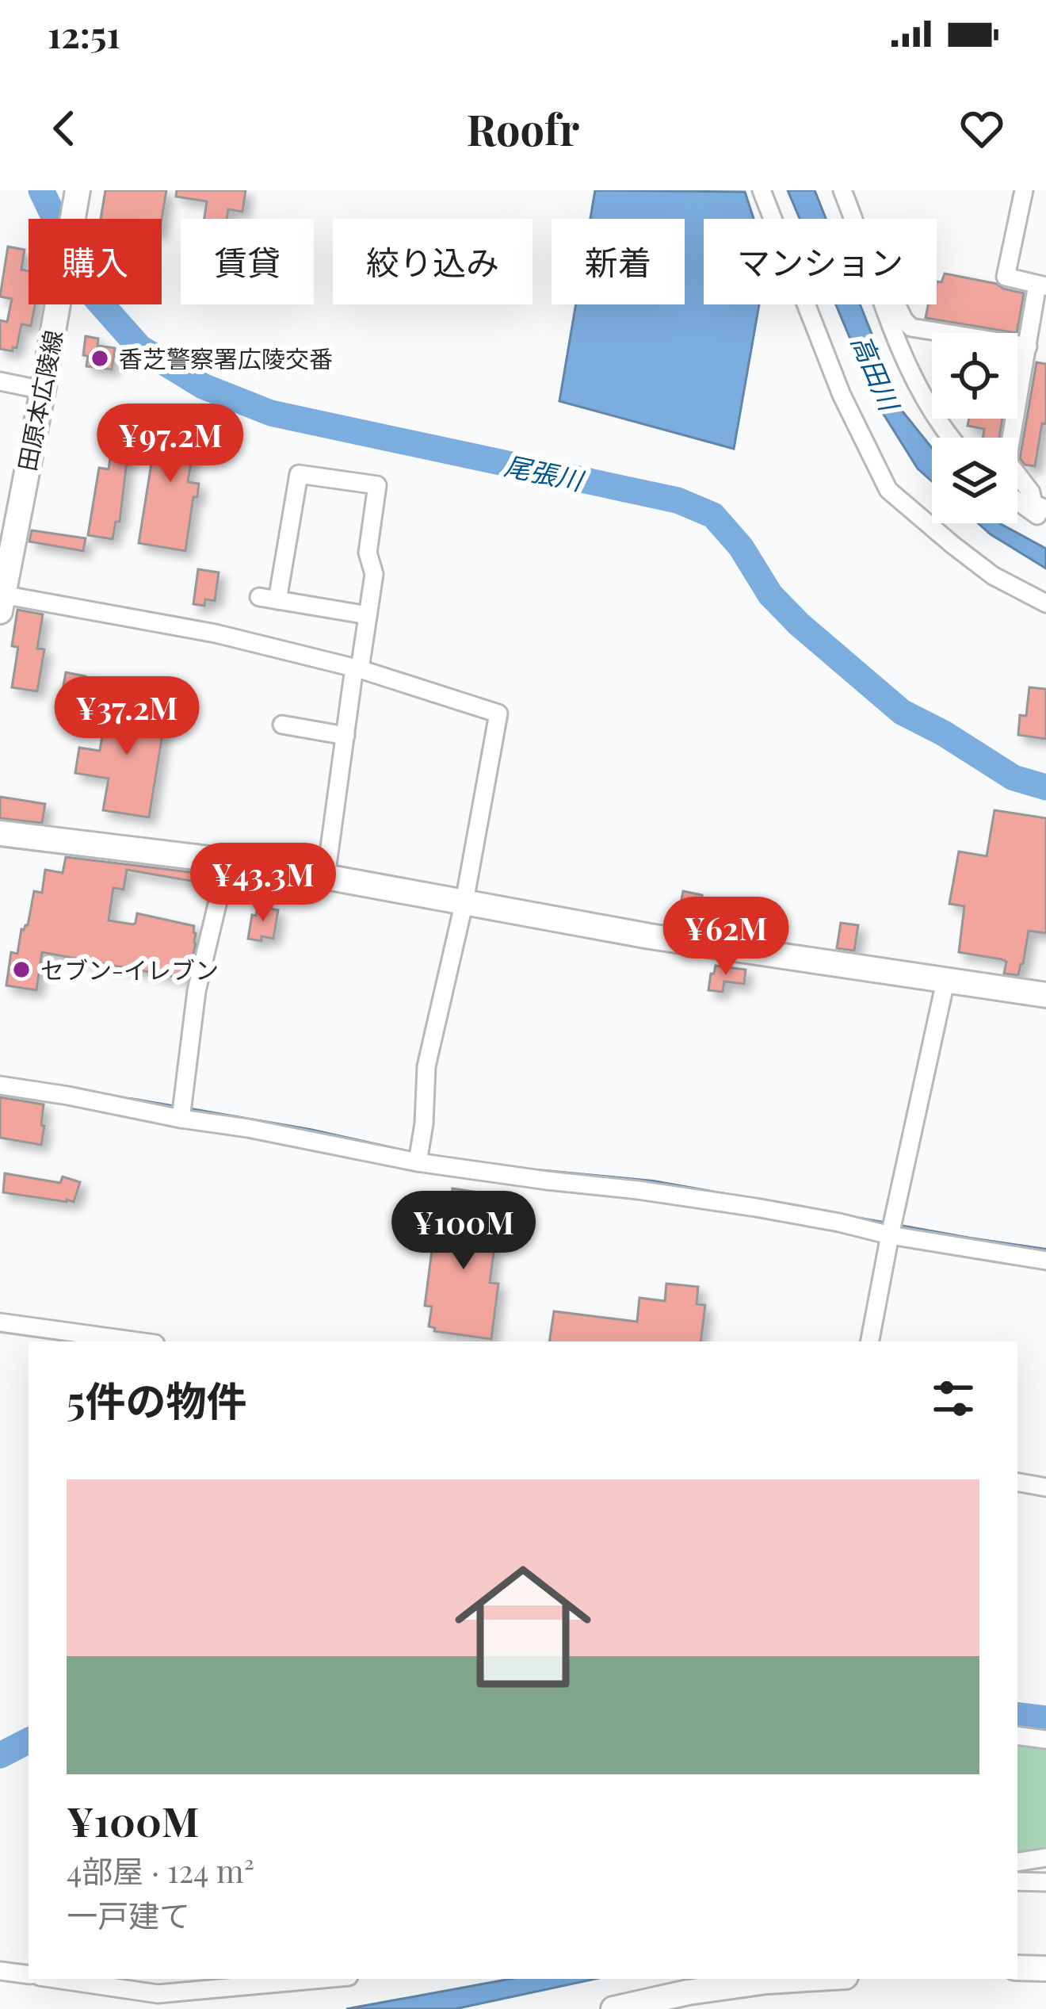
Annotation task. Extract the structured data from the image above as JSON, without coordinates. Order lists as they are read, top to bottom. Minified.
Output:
{"streets":{"street":["田原本広陵線"]},"water":["高田川","尾張川"],"places":["香芝警察署広陵交番","セブン-イレブン"],"page":{"status":"12:51","header":"Roofr","chip":["購入","賃貸","絞り込み","新着","マンション"],"price":["¥97.2M","¥37.2M","¥43.3M","¥62M","¥100M"],"heading":"5件の物件","list":[{"name":"¥100M","note":"4部屋 · 124 m² · 一戸建て"}]}}
